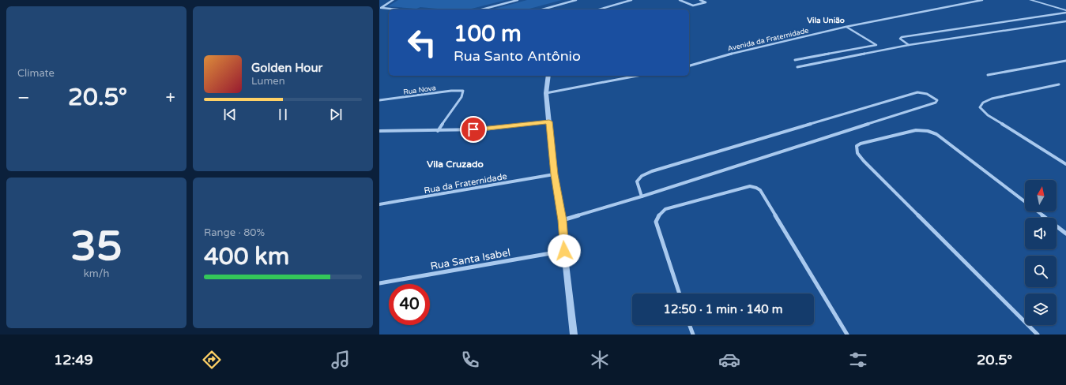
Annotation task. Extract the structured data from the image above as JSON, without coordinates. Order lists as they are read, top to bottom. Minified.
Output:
{"streets":{"street":["Avenida da Fraternidade","Rua Nova","Rua da Fraternidade","Rua Santa Isabel"]},"districts":["Vila União","Vila Cruzado"],"north":"top","page":{"tile":["Climate",["35","km/h"],["Range · 80%","400 km"]],"turn":["100 m","Rua Santo Antônio"],"song":["Golden Hour","Lumen"],"heat":["−","20.5°","+"],"limit":"40","trip":"12:50 · 1 min · 140 m","tabs":["12:49","20.5°"]}}
